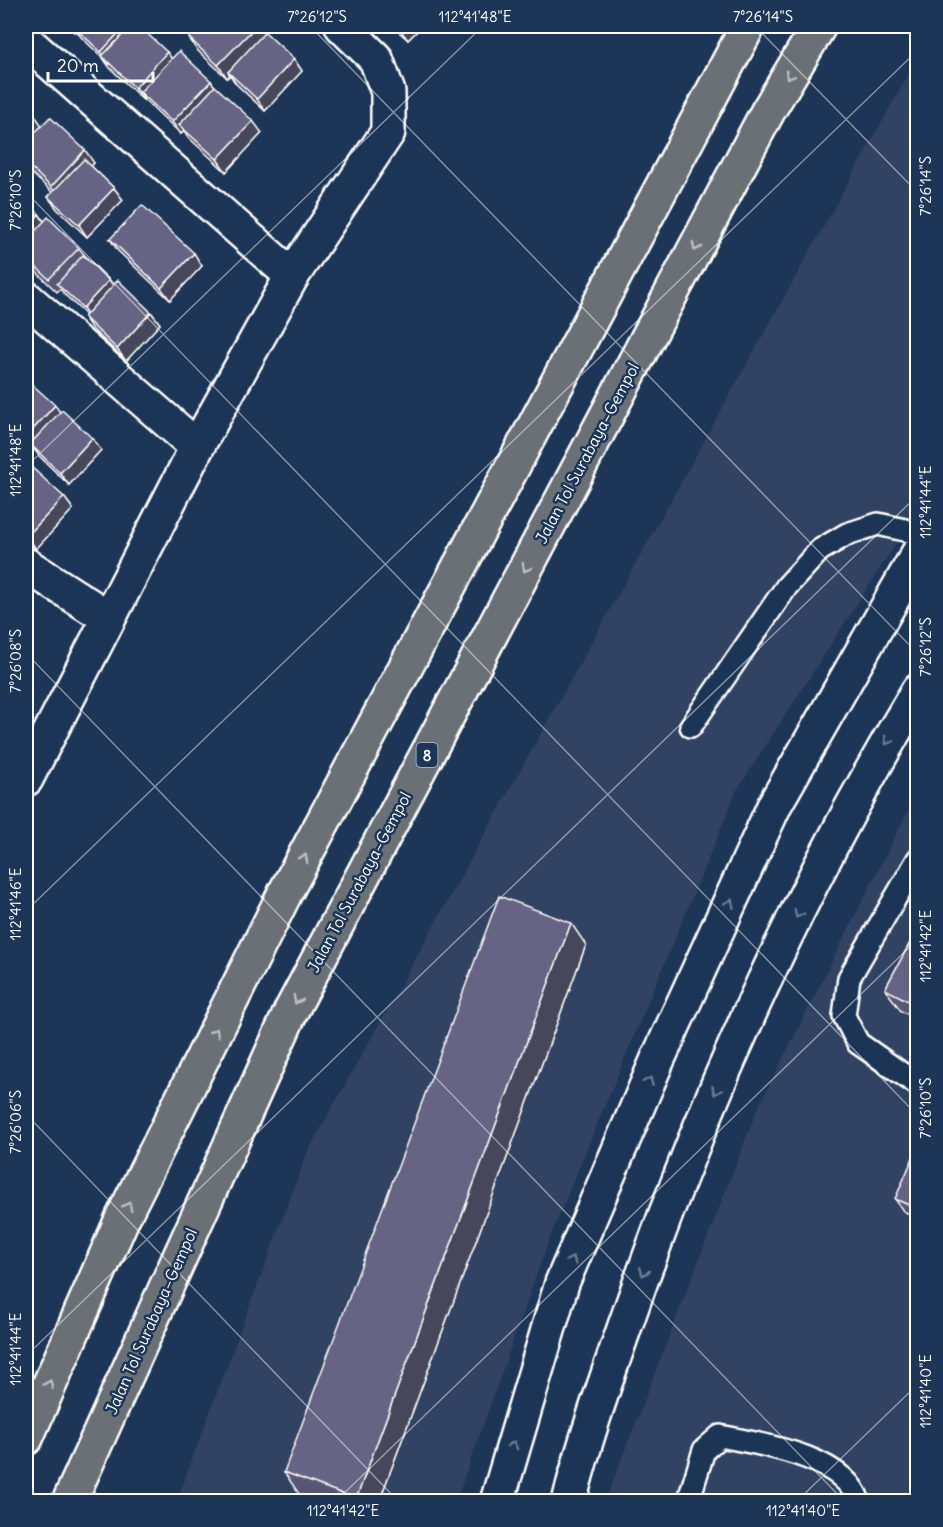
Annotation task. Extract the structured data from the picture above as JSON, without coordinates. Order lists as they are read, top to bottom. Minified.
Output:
{"streets":{"highway":["Jalan Tol Surabaya–Gempol","8"]},"scale_bar":"20 m","coordinates":["7°26'12\"S","112°41'48\"E","7°26'14\"S","7°26'10\"S","112°41'44\"E","7°26'08\"S","112°41'46\"E","112°41'42\"E","7°26'06\"S","112°41'40\"E"]}
